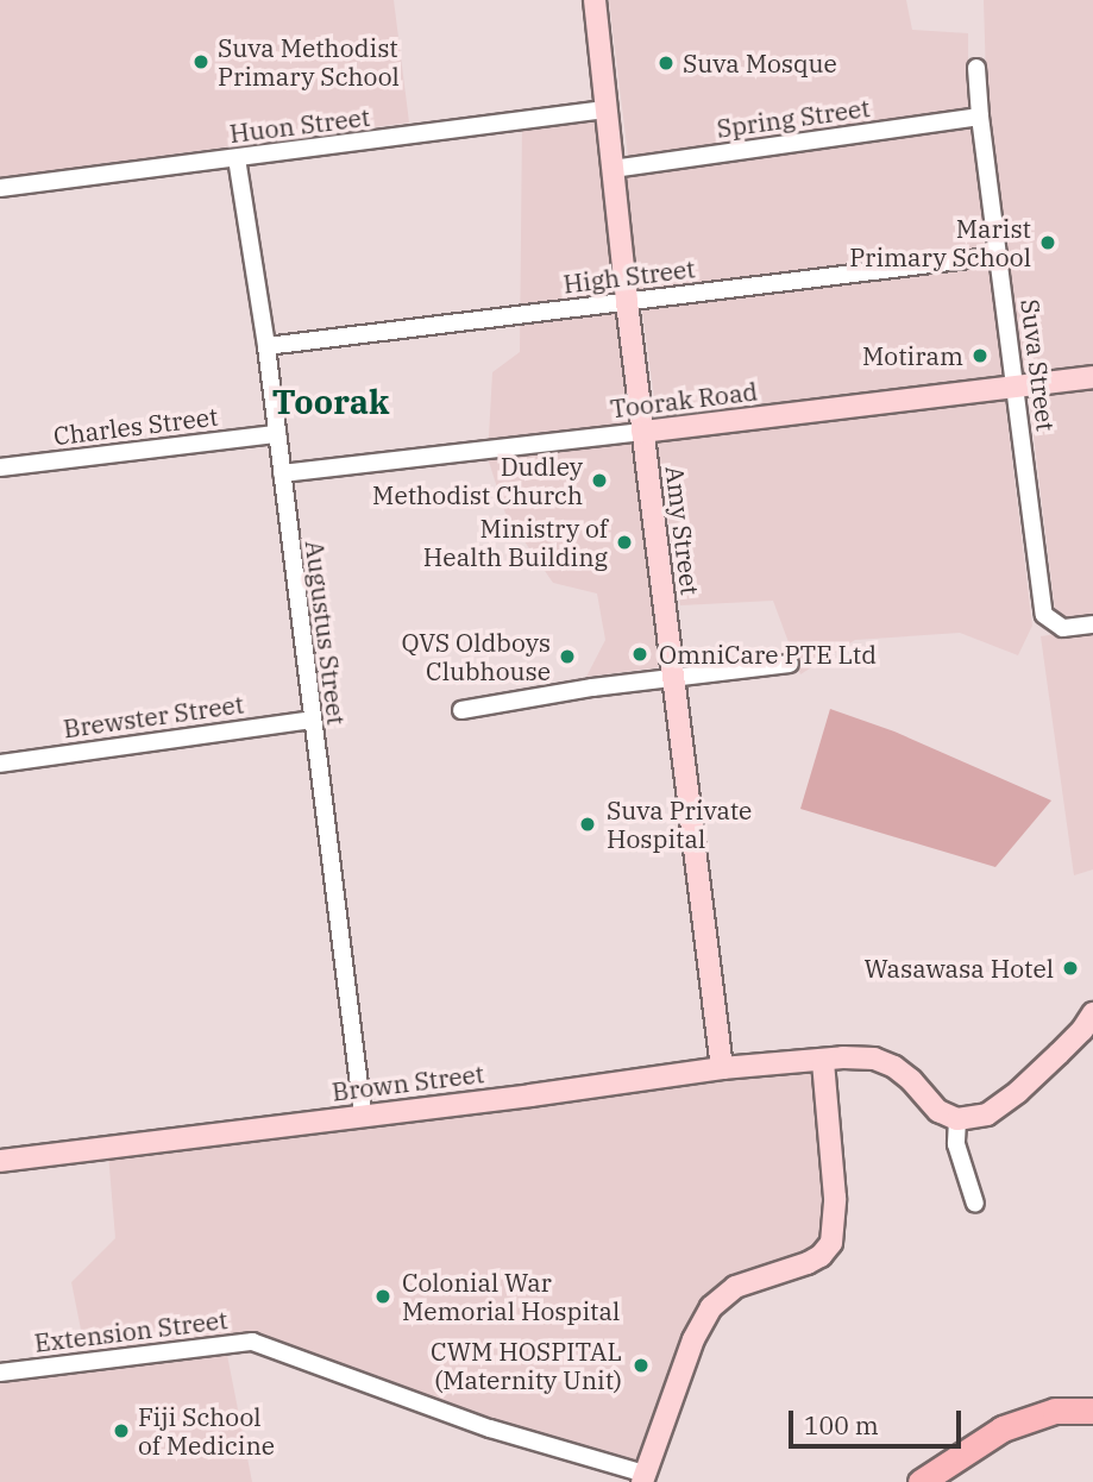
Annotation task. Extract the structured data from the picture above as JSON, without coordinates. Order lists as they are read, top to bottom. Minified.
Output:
{"streets":{"main road":["Toorak Road","Amy Street","Brown Street"],"street":["Spring Street","Huon Street","High Street","Suva Street","Charles Street","Augustus Street","Brewster Street","Extension Street"]},"crossings":[["Spring Street","Suva Street"],["Spring Street","Amy Street"],["Huon Street","Amy Street"],["Huon Street","Augustus Street"],["High Street","Suva Street"],["High Street","Amy Street"],["High Street","Augustus Street"],["Suva Street","Toorak Road"],["Toorak Road","Amy Street"],["Toorak Road","Augustus Street"],["Charles Street","Augustus Street"],["Amy Street","Brown Street"],["Augustus Street","Brewster Street"],["Augustus Street","Brown Street"]],"districts":["Toorak"],"places":["Suva Methodist Primary School","Suva Mosque","Marist Primary School","Motiram","Dudley Methodist Church","Ministry of Health Building","OmniCare PTE Ltd","QVS Oldboys Clubhouse","Suva Private Hospital","Wasawasa Hotel","Colonial War Memorial Hospital","CWM HOSPITAL (Maternity Unit)","Fiji School of Medicine"],"scale_bar":"100 m"}
